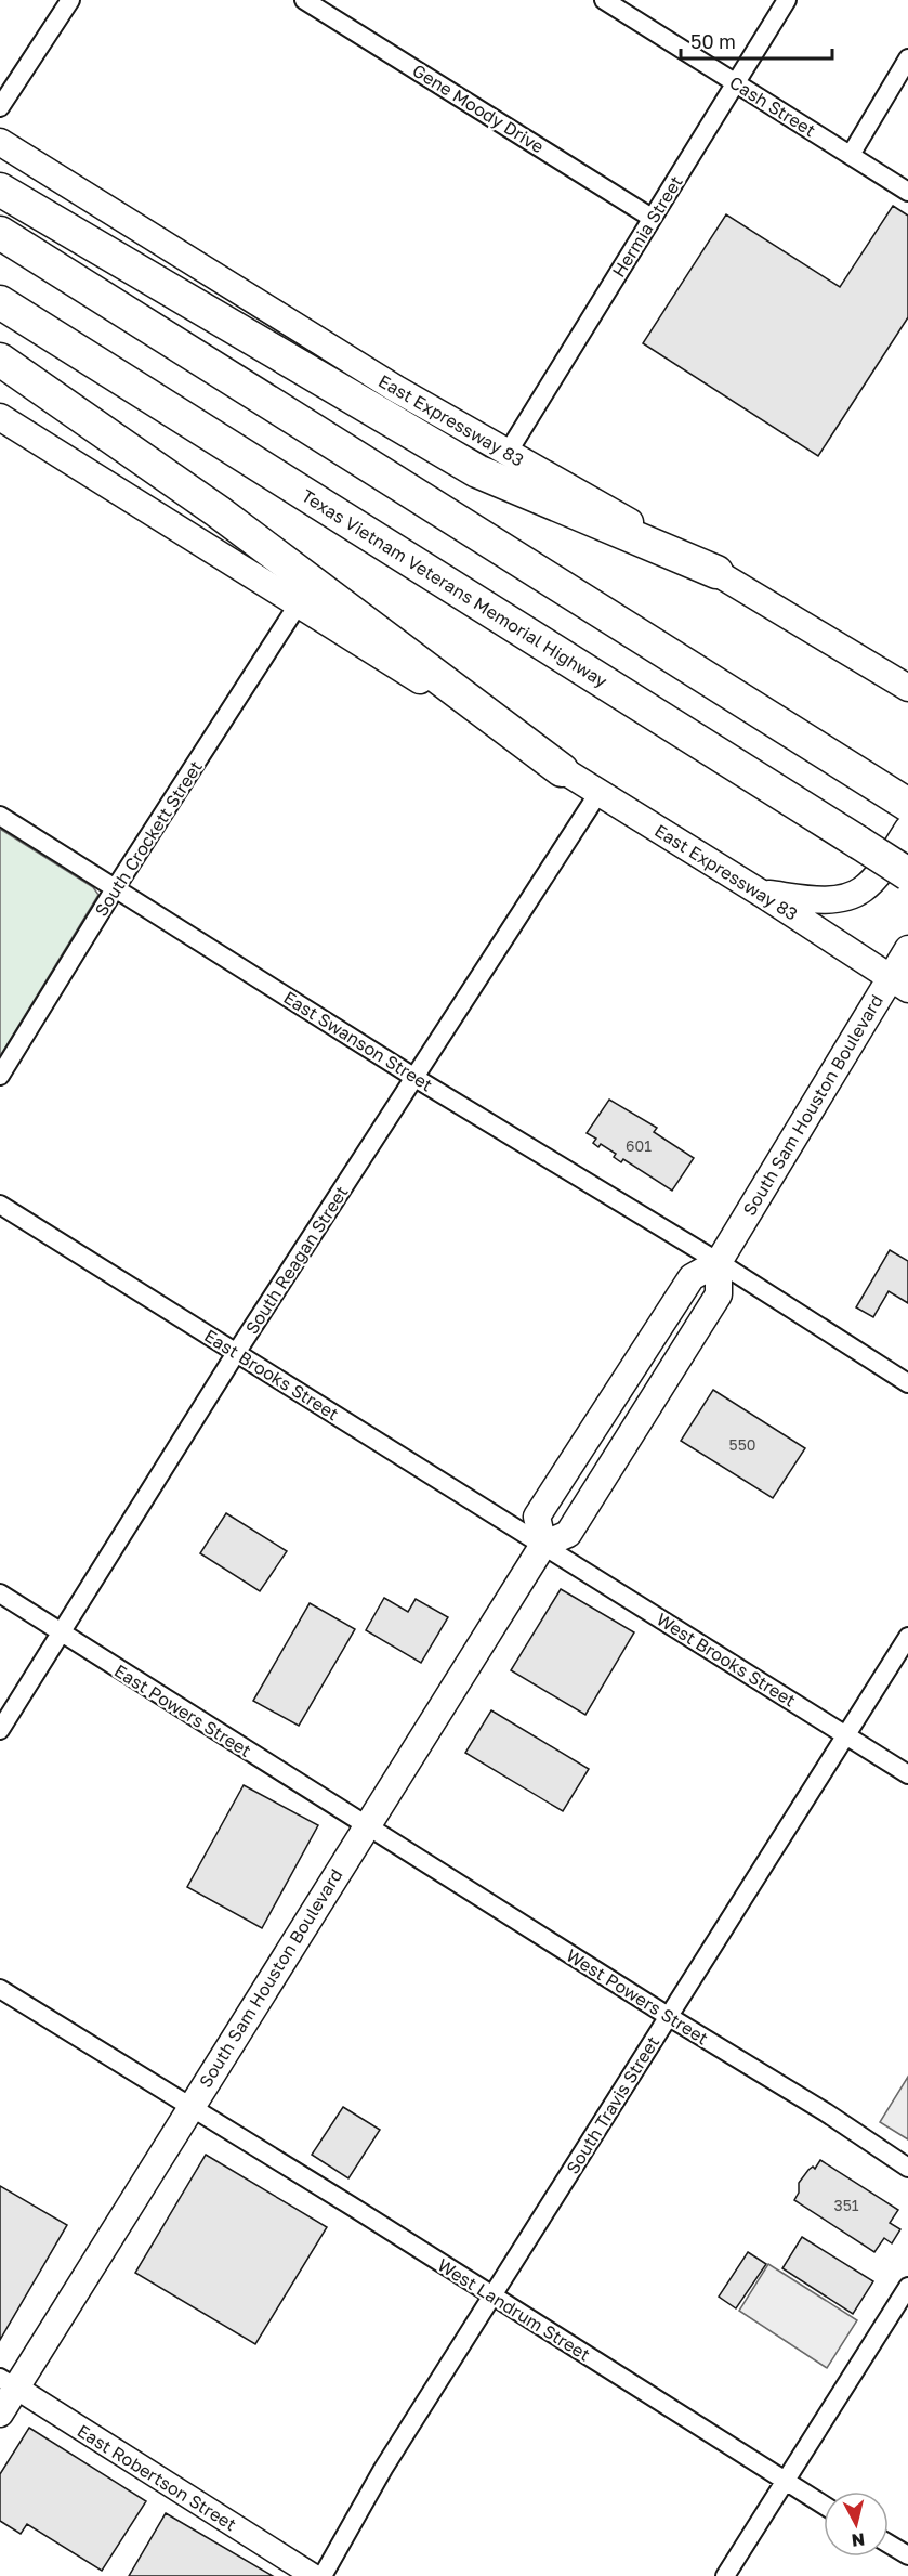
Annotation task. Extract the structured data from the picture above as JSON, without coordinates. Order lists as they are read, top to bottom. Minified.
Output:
{"streets":{"highway":["Texas Vietnam Veterans Memorial Highway"],"main road":["East Expressway 83","South Sam Houston Boulevard"],"street":["Cash Street","Gene Moody Drive","Hermia Street","South Crockett Street","East Swanson Street","South Reagan Street","East Brooks Street","West Brooks Street","East Powers Street","West Powers Street","South Travis Street","West Landrum Street","East Robertson Street"]},"crossings":[["Cash Street","Hermia Street"],["Gene Moody Drive","Hermia Street"],["Hermia Street","East Expressway 83"],["East Expressway 83","South Crockett Street"],["East Expressway 83","South Sam Houston Boulevard"],["East Expressway 83","South Reagan Street"],["South Crockett Street","East Swanson Street"],["East Swanson Street","South Sam Houston Boulevard"],["East Swanson Street","South Reagan Street"],["South Sam Houston Boulevard","East Brooks Street"],["South Sam Houston Boulevard","West Brooks Street"],["South Sam Houston Boulevard","East Powers Street"],["South Sam Houston Boulevard","West Powers Street"],["South Sam Houston Boulevard","West Landrum Street"],["South Sam Houston Boulevard","East Robertson Street"],["South Reagan Street","East Brooks Street"],["South Reagan Street","East Powers Street"],["East Brooks Street","West Brooks Street"],["West Brooks Street","South Travis Street"],["East Powers Street","West Powers Street"],["West Powers Street","South Travis Street"],["South Travis Street","West Landrum Street"]],"house_numbers":["601","550","351"],"scale_bar":"50 m","north":"bottom"}
